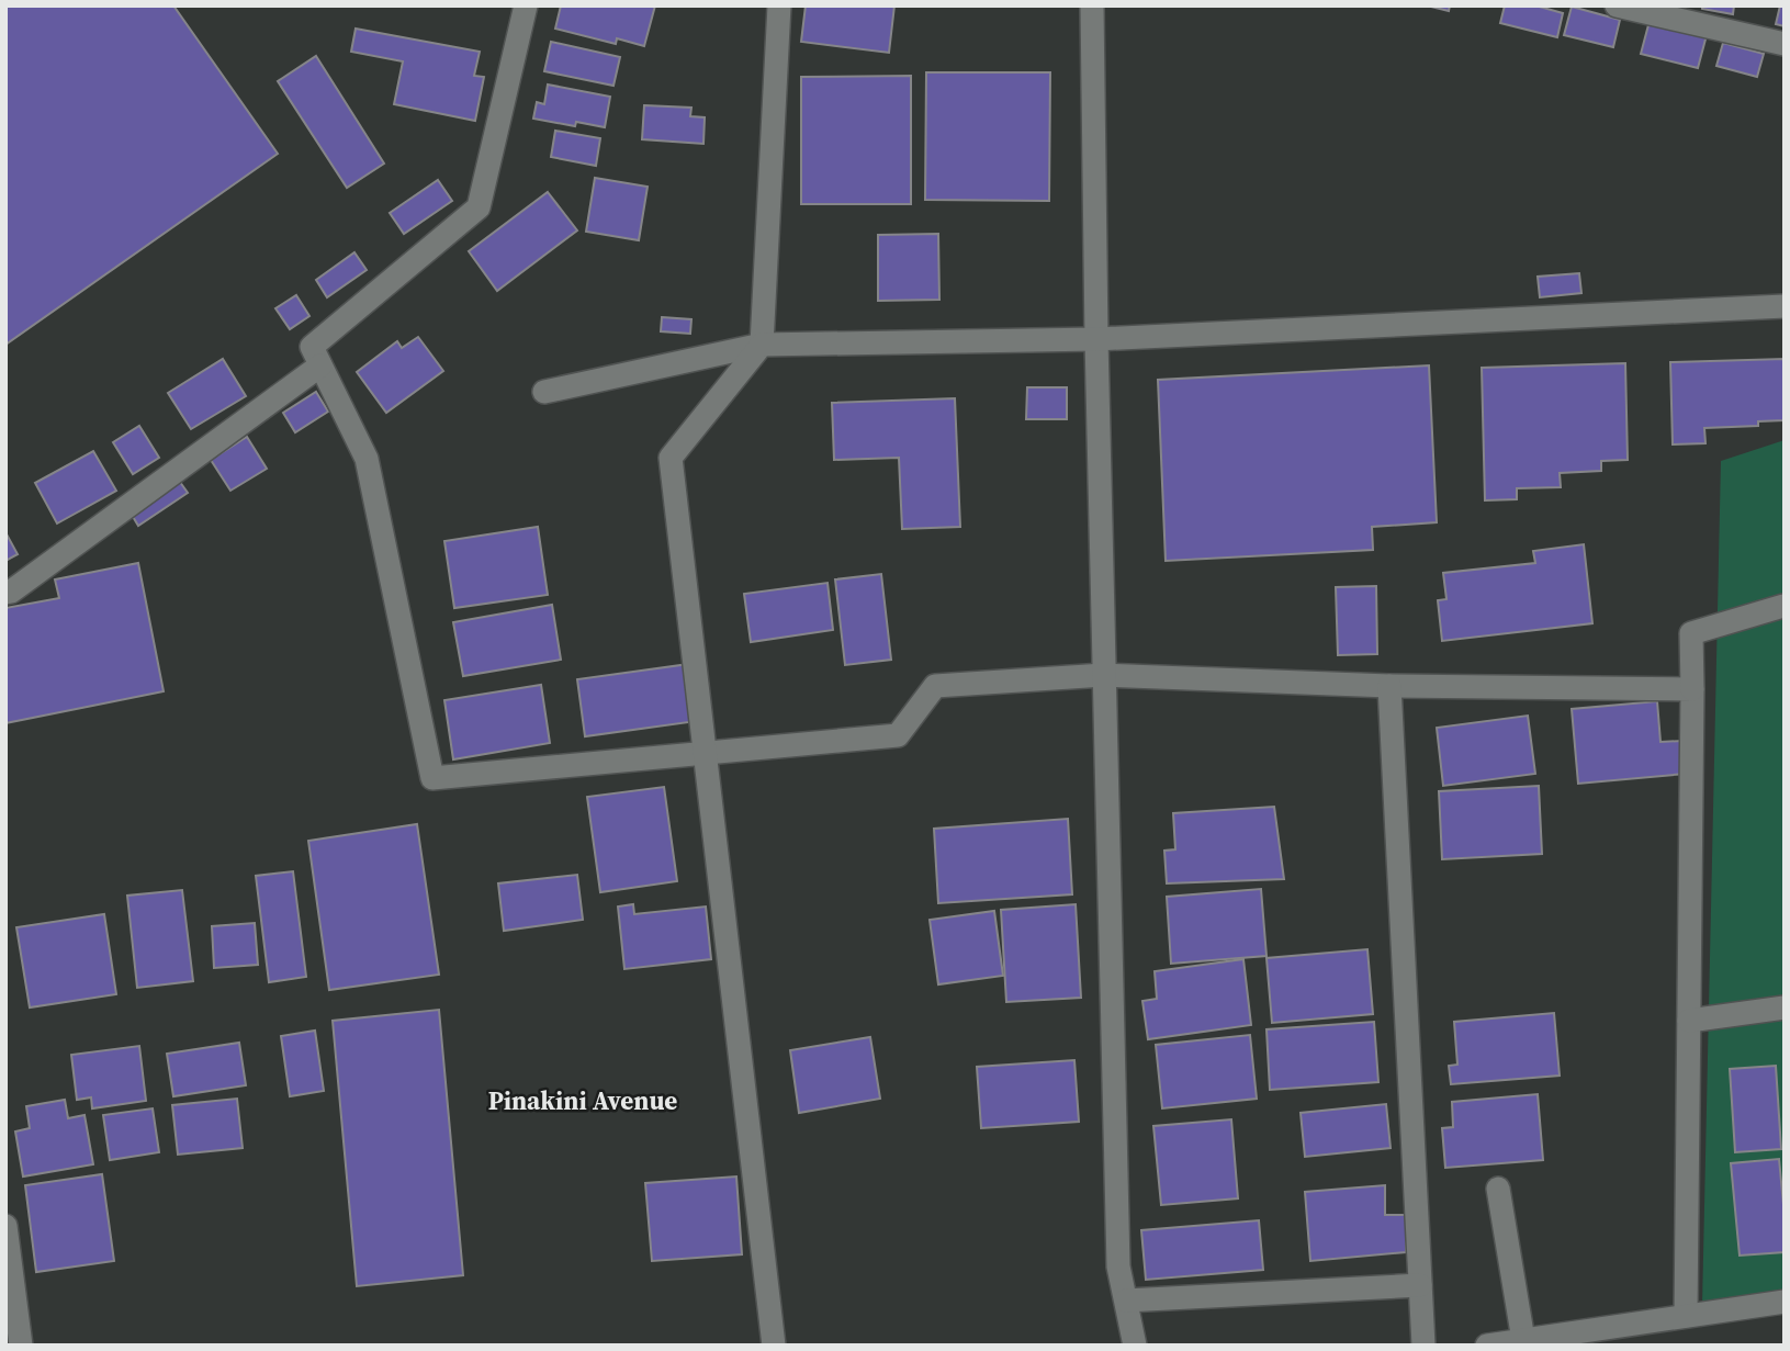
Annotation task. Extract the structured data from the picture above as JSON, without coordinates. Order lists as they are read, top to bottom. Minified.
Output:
{"districts":["Pinakini Avenue"]}
